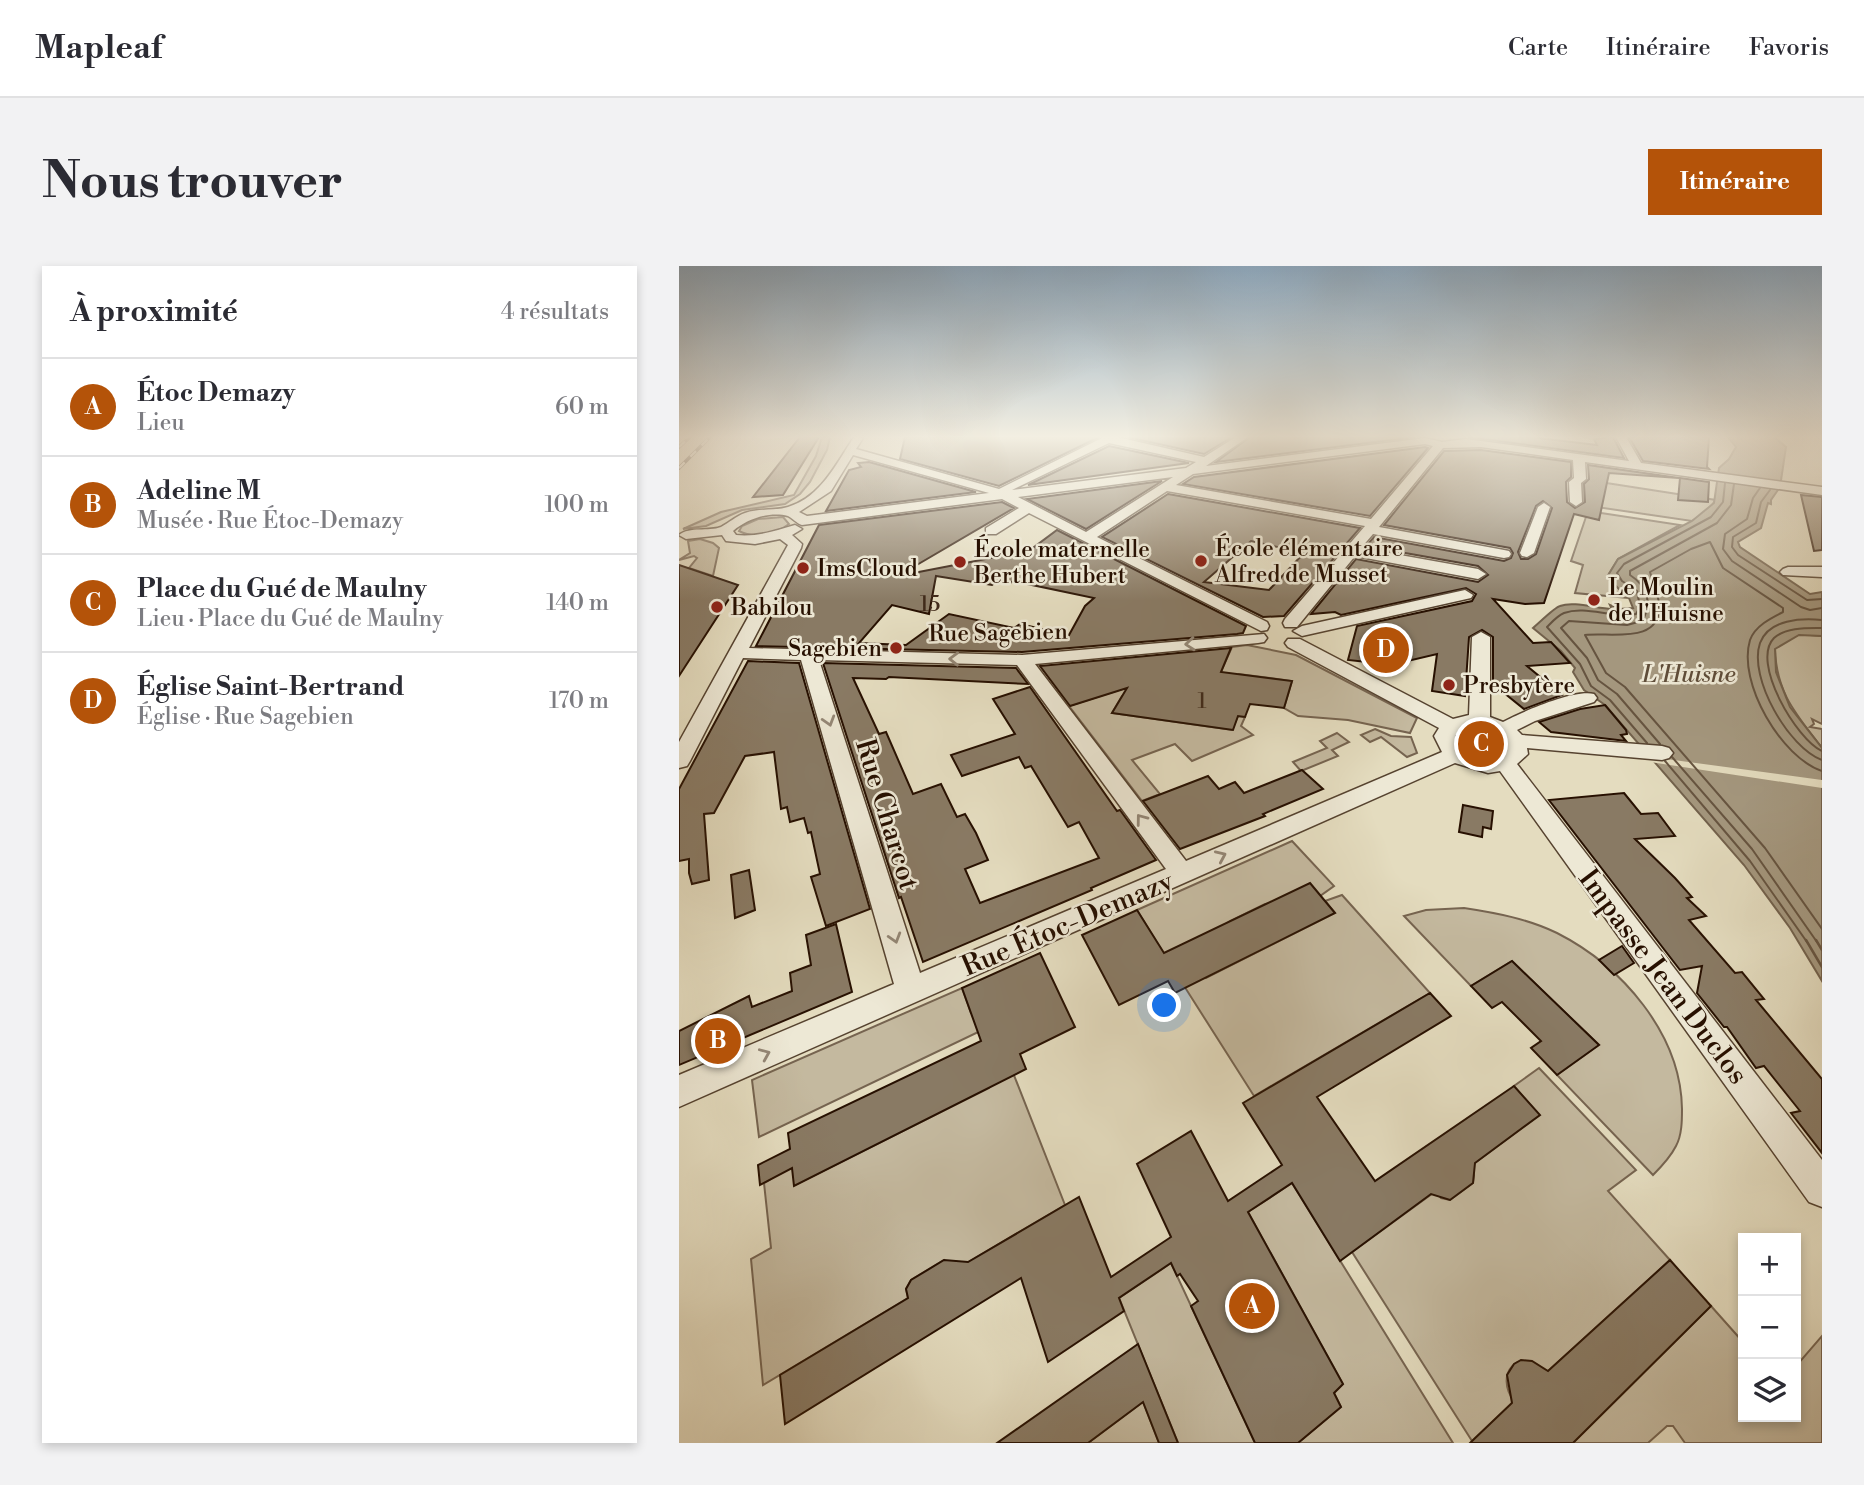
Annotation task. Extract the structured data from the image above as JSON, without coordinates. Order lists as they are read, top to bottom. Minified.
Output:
{"streets":{"street":["Rue Sagebien","Rue Charcot","Rue Étoc-Demazy","Impasse Jean Duclos"]},"crossings":[["Rue Sagebien","Rue Charcot"],["Rue Charcot","Rue Étoc-Demazy"]],"one_way":["Rue Charcot","Rue Étoc-Demazy"],"water":["L'Huisne"],"places":["École élémentaire Alfred de Musset","École maternelle Berthe Hubert","ImsCloud","Le Moulin de l'Huisne","Babilou","Sagebien","Presbytère"],"house_numbers":["15","1"],"page":{"header":"Mapleaf","nav":["Carte","Itinéraire","Favoris"],"buttons":"Itinéraire","title":"Nous trouver","heading":["À proximité","4 résultats"],"list":[{"mark":"A","name":"Étoc Demazy","note":"Lieu","value":"60 m"},{"mark":"B","name":"Adeline M","note":"Musée · Rue Étoc-Demazy","value":"100 m"},{"mark":"C","name":"Place du Gué de Maulny","note":"Lieu · Place du Gué de Maulny","value":"140 m"},{"mark":"D","name":"Église Saint-Bertrand","note":"Église · Rue Sagebien","value":"170 m"}],"pins":["D","C","B","A"],"map_buttons":["+","−"]}}
